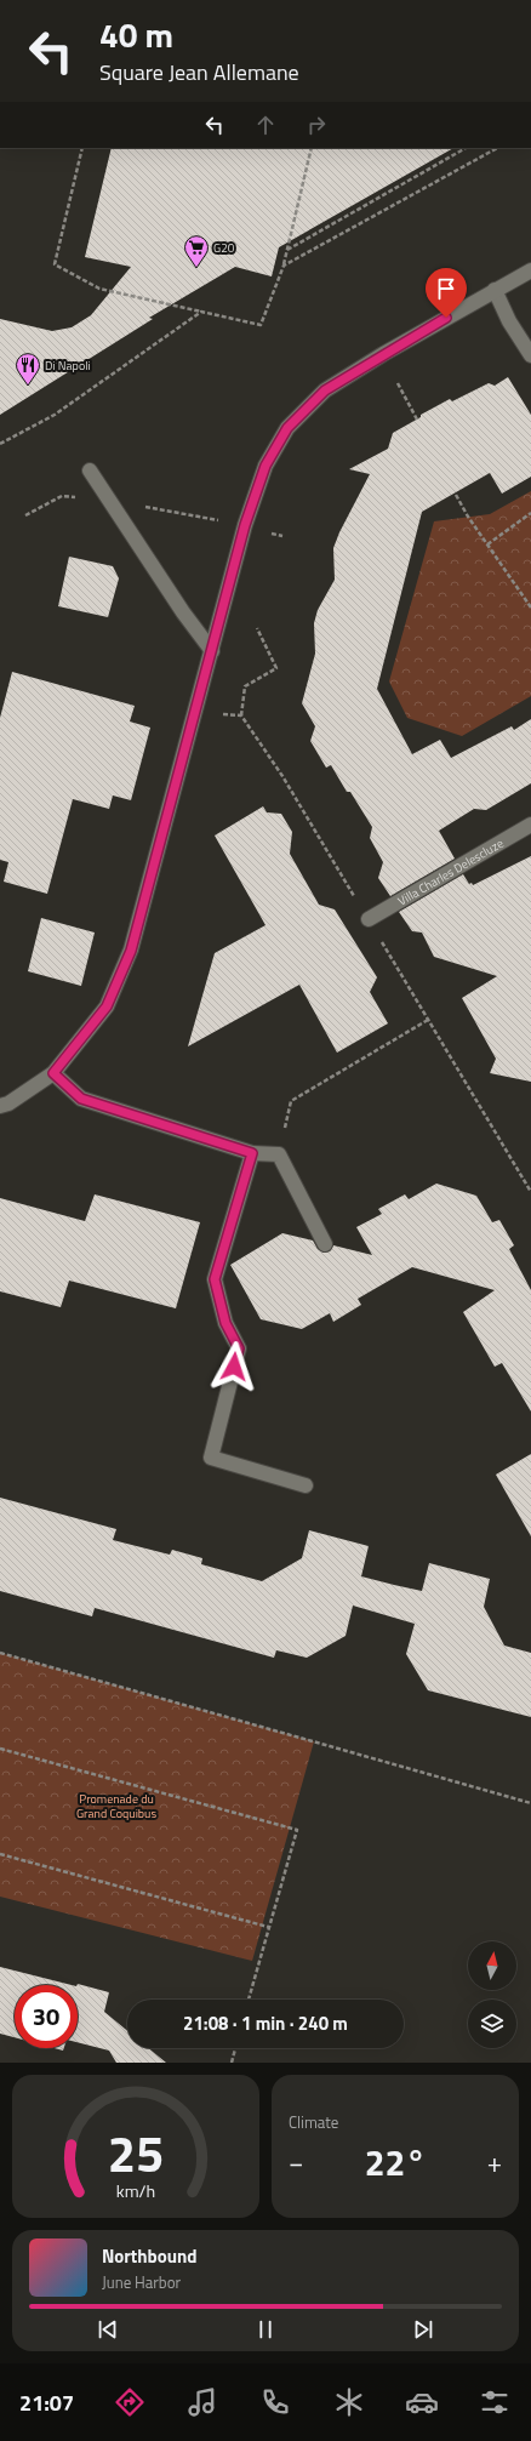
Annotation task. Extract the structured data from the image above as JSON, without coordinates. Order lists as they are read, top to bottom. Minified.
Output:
{"streets":{"street":["Villa Charles Delescluze"]},"parks":["Promenade du Grand Coquibus"],"places":{"supermarket":["G20"],"restaurant":["Di Napoli"]},"north":"top","page":{"turn":["40 m","Square Jean Allemane"],"limit":"30","trip":"21:08 · 1 min · 240 m","tile":"Climate","heat":["−","22°","+"],"song":["Northbound","June Harbor"],"tabs":"21:07","gauge":["25","km/h"]}}
